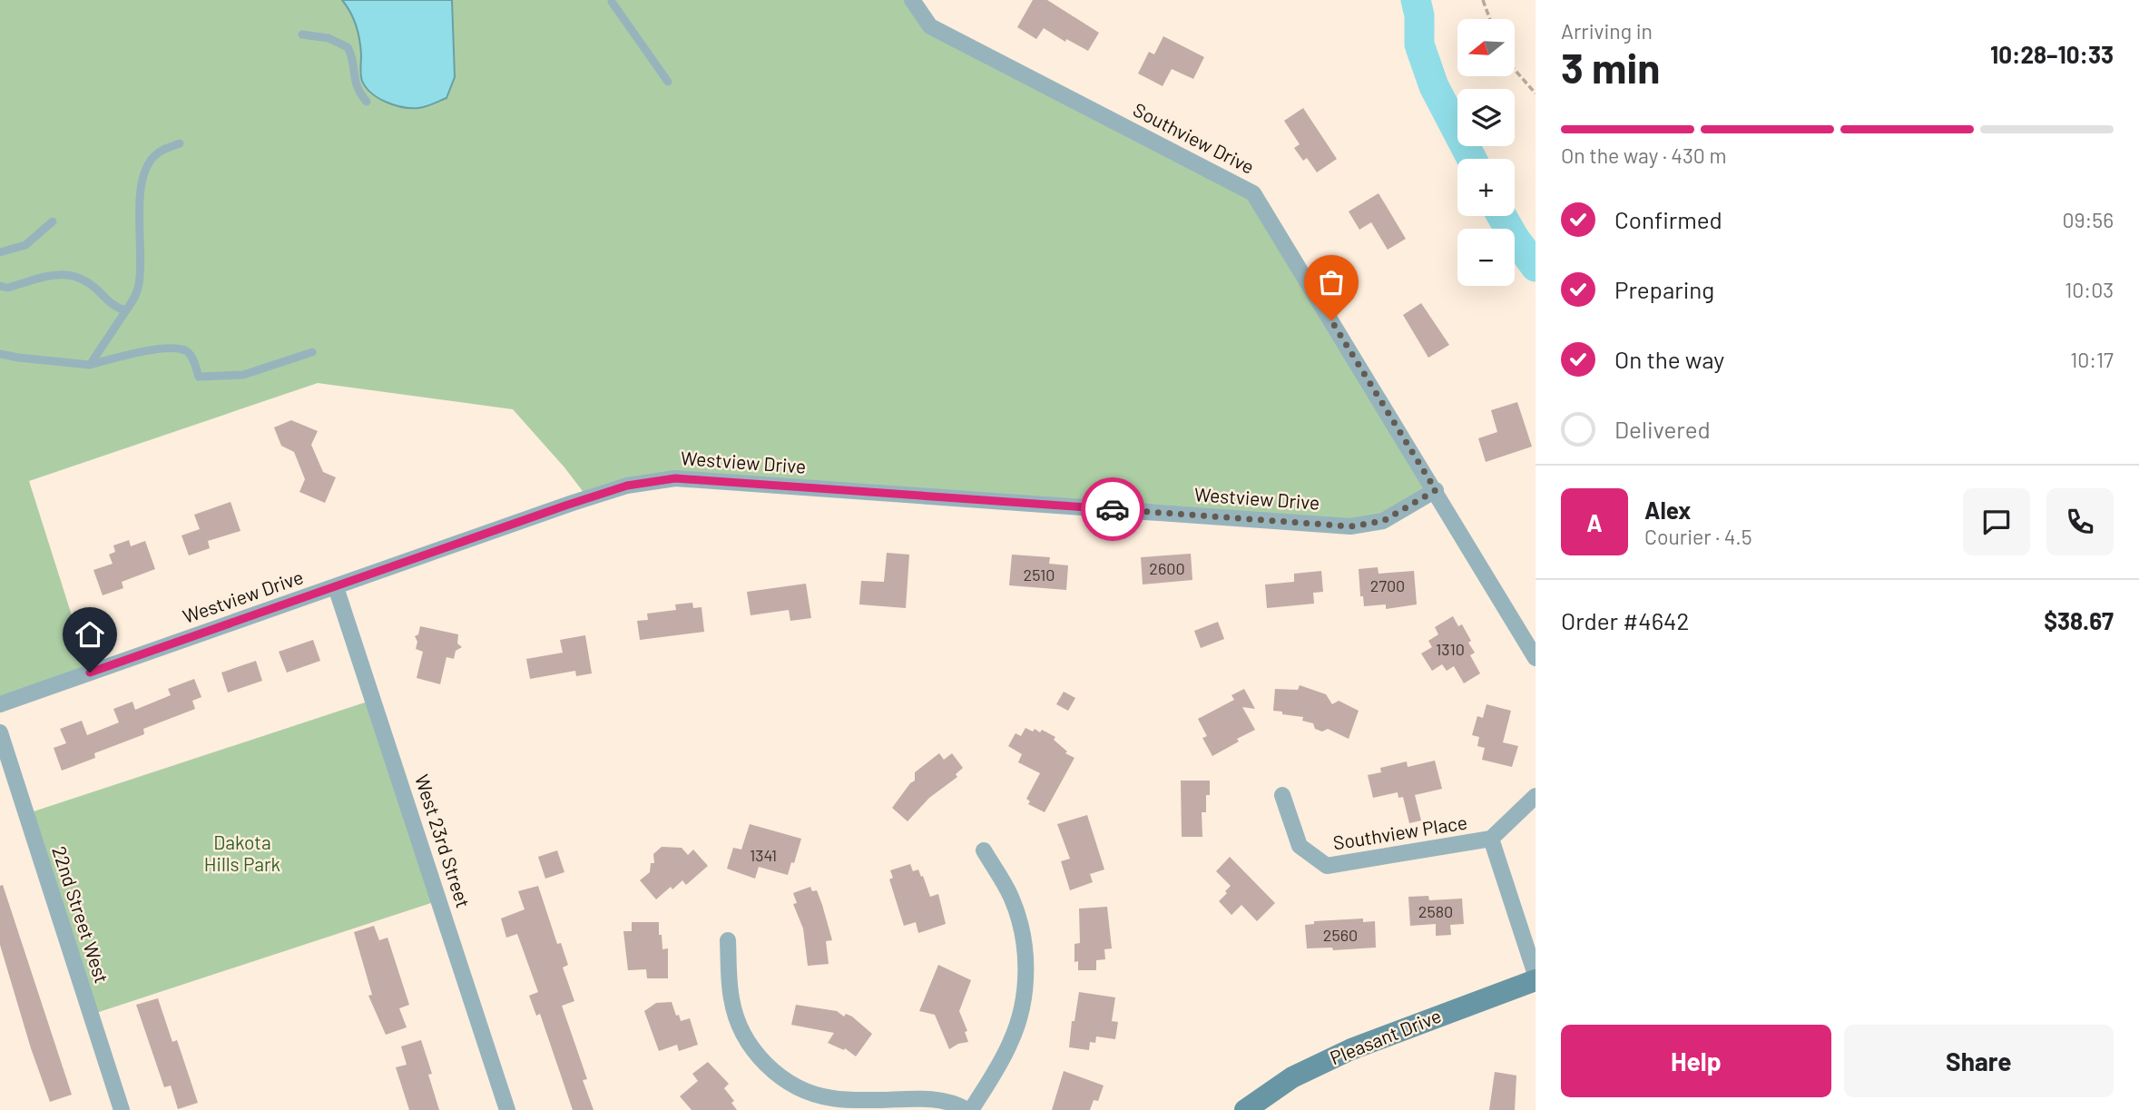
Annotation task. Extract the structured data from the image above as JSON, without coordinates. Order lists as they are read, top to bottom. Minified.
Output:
{"streets":{"street":["Southview Drive","Westview Drive","Southview Place","West 23rd Street","22nd Street West","Pleasant Drive"]},"crossings":[["Southview Drive","Westview Drive"],["Westview Drive","West 23rd Street"]],"parks":["Dakota Hills Park"],"house_numbers":["2600","2510","2700","1310","1341","2580","2560"],"north":"left","page":{"heading":["3 min","Arriving in","10:28–10:33"],"panel":["Alex","Courier · 4.5","Order #4642","$38.67"],"map_buttons":["+","−"],"bar":"On the way · 430 m","list":[["Confirmed","09:56"],["Preparing","10:03"],["On the way","10:17"],"Delivered"],"round":"A","buttons":["Help","Share"]}}
